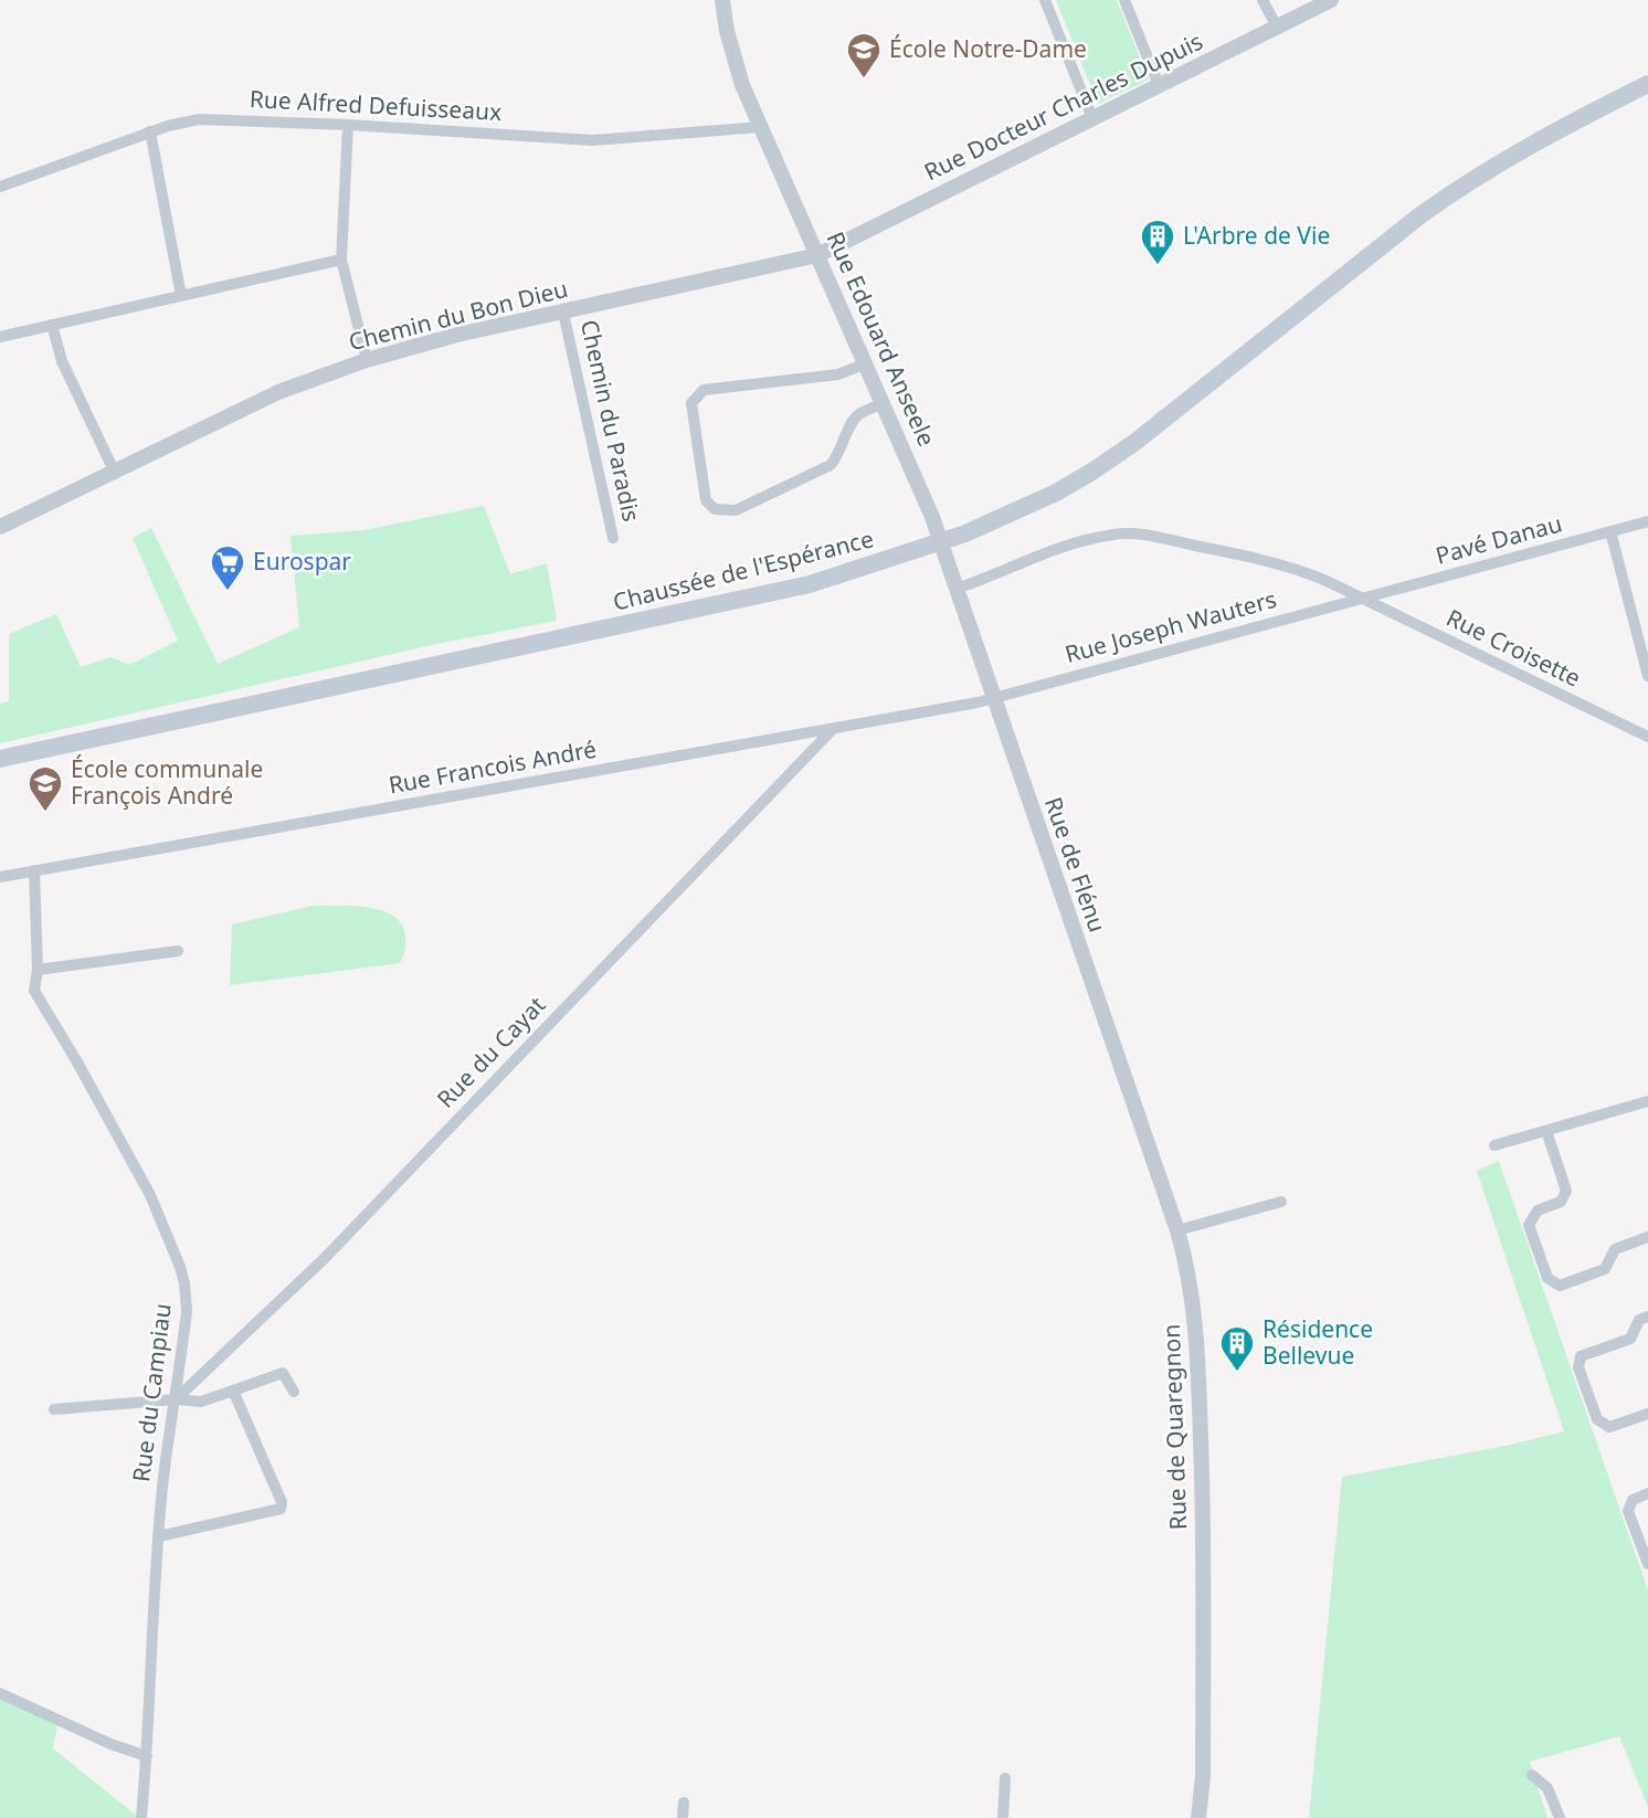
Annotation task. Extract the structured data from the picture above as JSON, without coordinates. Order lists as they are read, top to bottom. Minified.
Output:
{"streets":{"main road":["Chaussée de l'Espérance"],"street":["Rue Alfred Defuisseaux","Rue Docteur Charles Dupuis","Chemin du Bon Dieu","Rue Edouard Anseele","Chemin du Paradis","Pavé Danau","Rue Joseph Wauters","Rue Croisette","Rue Francois André","Rue de Flénu","Rue du Cayat","Rue du Campiau","Rue de Quaregnon"]},"crossings":[["Rue Alfred Defuisseaux","Rue Edouard Anseele"],["Rue Docteur Charles Dupuis","Chemin du Bon Dieu"],["Rue Docteur Charles Dupuis","Rue Edouard Anseele"],["Chemin du Bon Dieu","Rue Edouard Anseele"],["Chemin du Bon Dieu","Chemin du Paradis"],["Rue Edouard Anseele","Rue Joseph Wauters"],["Rue Edouard Anseele","Rue Croisette"],["Rue Edouard Anseele","Rue Francois André"],["Rue Edouard Anseele","Rue de Flénu"],["Pavé Danau","Rue Joseph Wauters"],["Pavé Danau","Rue Croisette"],["Rue Joseph Wauters","Rue Croisette"],["Rue Joseph Wauters","Rue Francois André"],["Rue Joseph Wauters","Rue de Flénu"],["Rue Francois André","Rue de Flénu"],["Rue Francois André","Rue du Cayat"],["Rue Francois André","Rue du Campiau"],["Rue de Flénu","Rue de Quaregnon"],["Rue du Cayat","Rue du Campiau"]],"places":{"school or university":["École Notre-Dame","École communale François André"],"building":["L'Arbre de Vie","Résidence Bellevue"],"supermarket":["Eurospar"]}}
